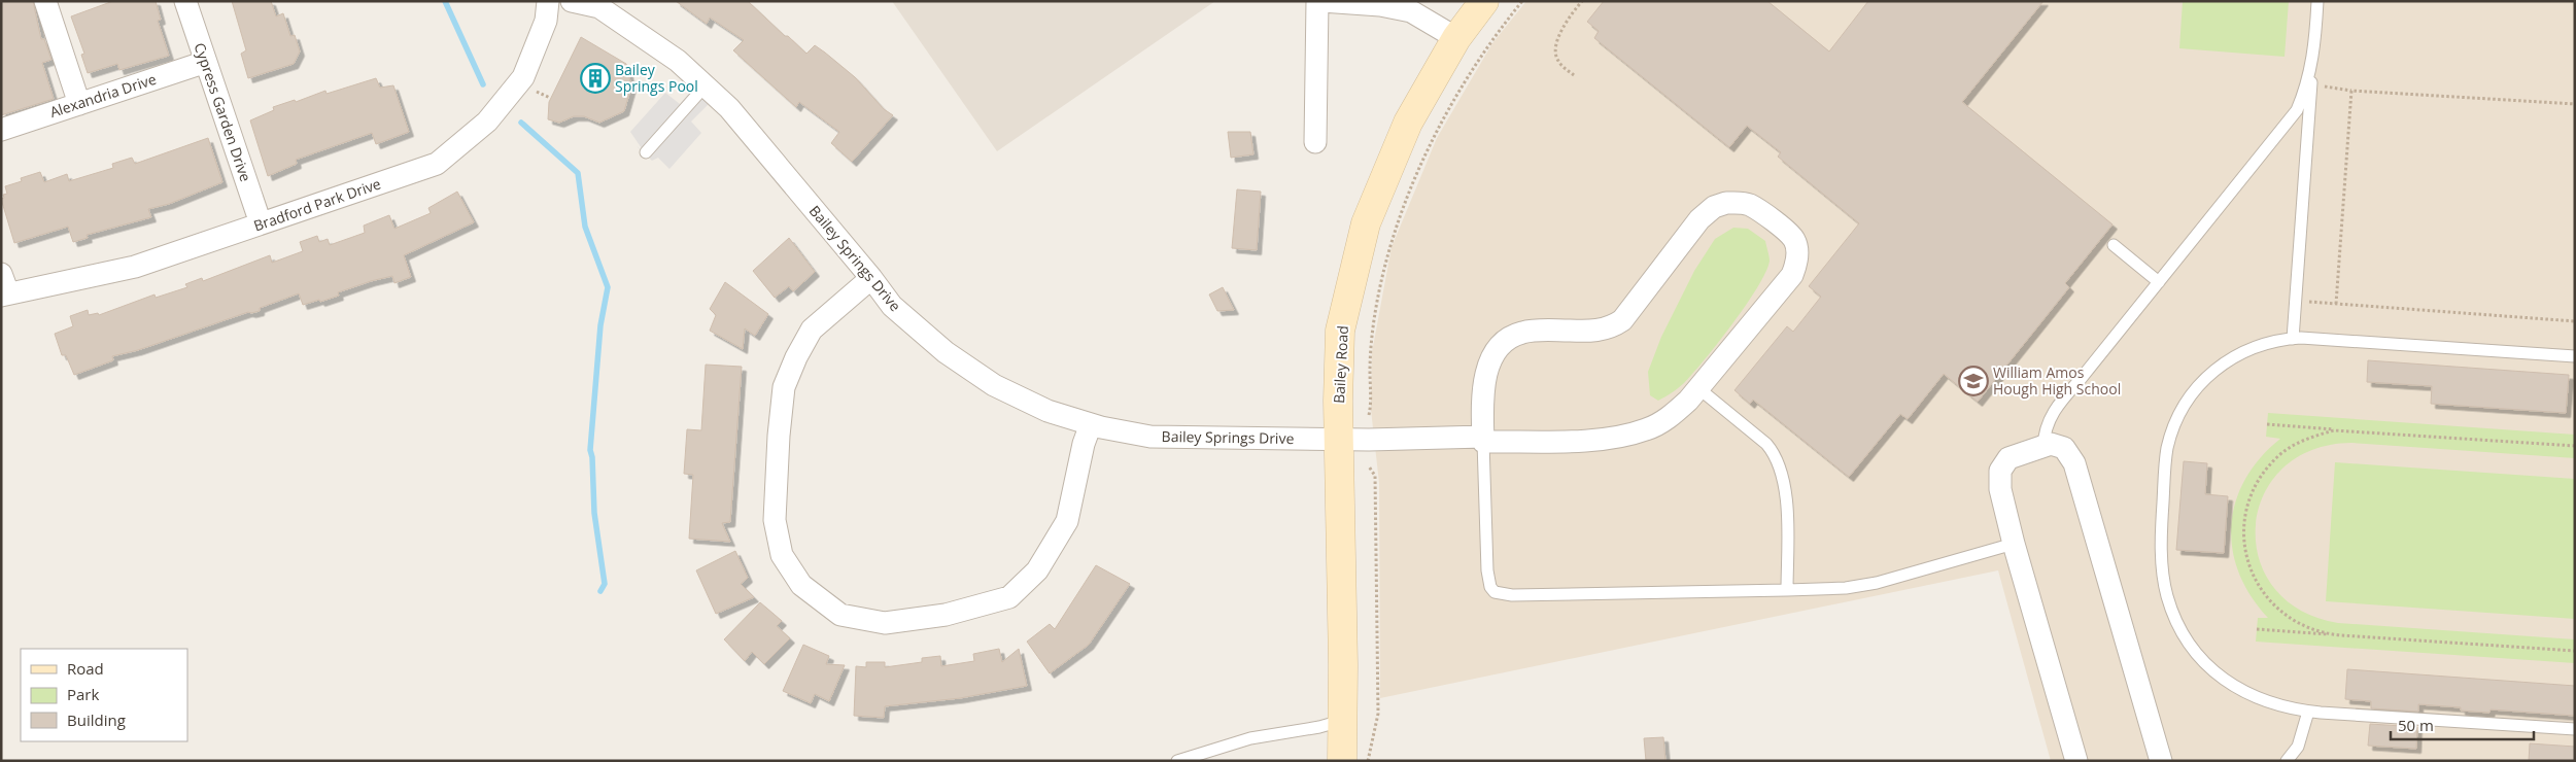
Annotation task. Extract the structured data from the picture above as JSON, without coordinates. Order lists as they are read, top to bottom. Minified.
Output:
{"streets":{"street":["Alexandria Drive","Cypress Garden Drive","Bradford Park Drive","Bailey Springs Drive","Bailey Road"]},"crossings":[["Alexandria Drive","Cypress Garden Drive"],["Cypress Garden Drive","Bradford Park Drive"],["Bailey Springs Drive","Bailey Road"]],"places":{"building":["Bailey Springs Pool"],"school or university":["William Amos Hough High School"]},"legend":["Road","Park","Building"],"scale_bar":"50 m"}
